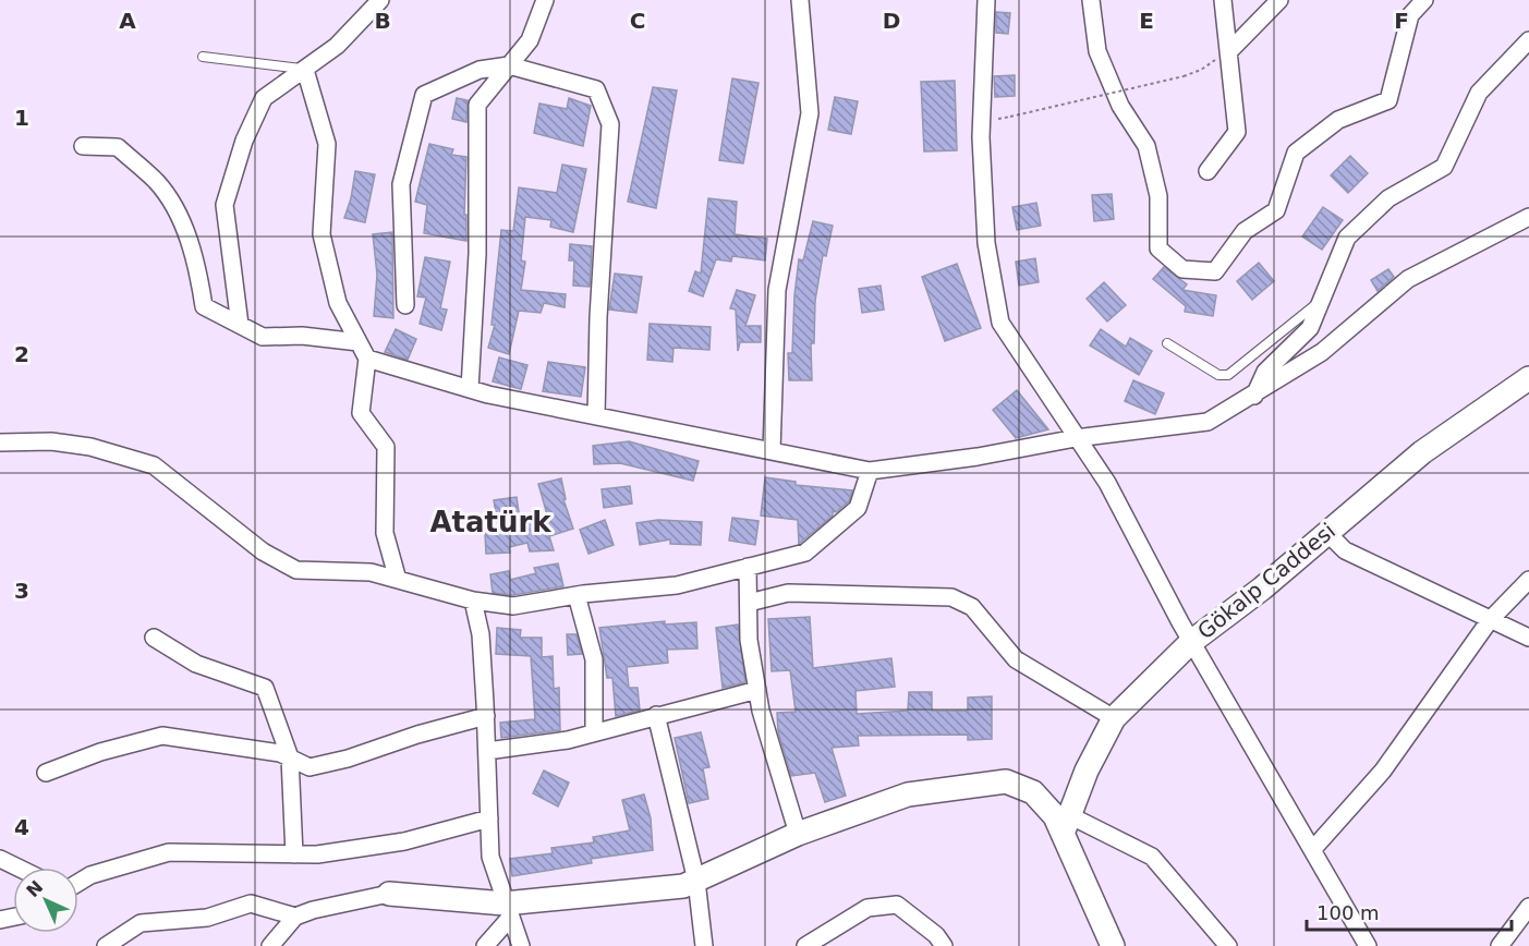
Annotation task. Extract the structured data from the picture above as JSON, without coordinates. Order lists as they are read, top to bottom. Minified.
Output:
{"streets":{"main road":["Gökalp Caddesi"]},"districts":["Atatürk"],"scale_bar":"100 m","north":"top left","grid":{"columns":["A","B","C","D","E","F"],"rows":["1","2","3","4"]}}
